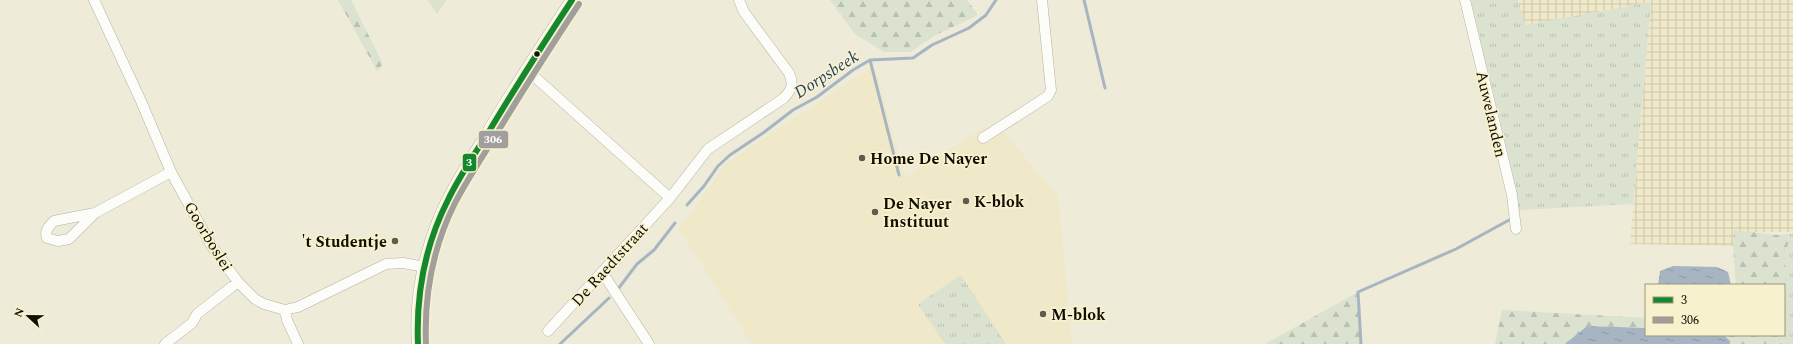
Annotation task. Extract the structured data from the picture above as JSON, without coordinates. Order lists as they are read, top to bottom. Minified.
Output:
{"streets":{"street":["Auwelanden","Goorboslei","De Raedtstraat"]},"water":["Dorpsbeek"],"places":["Home De Nayer","K-blok","De Nayer Instituut","'t Studentje","M-blok"],"lines":["transit line 3","transit line 306"],"legend":["3","306"],"north":"left"}
